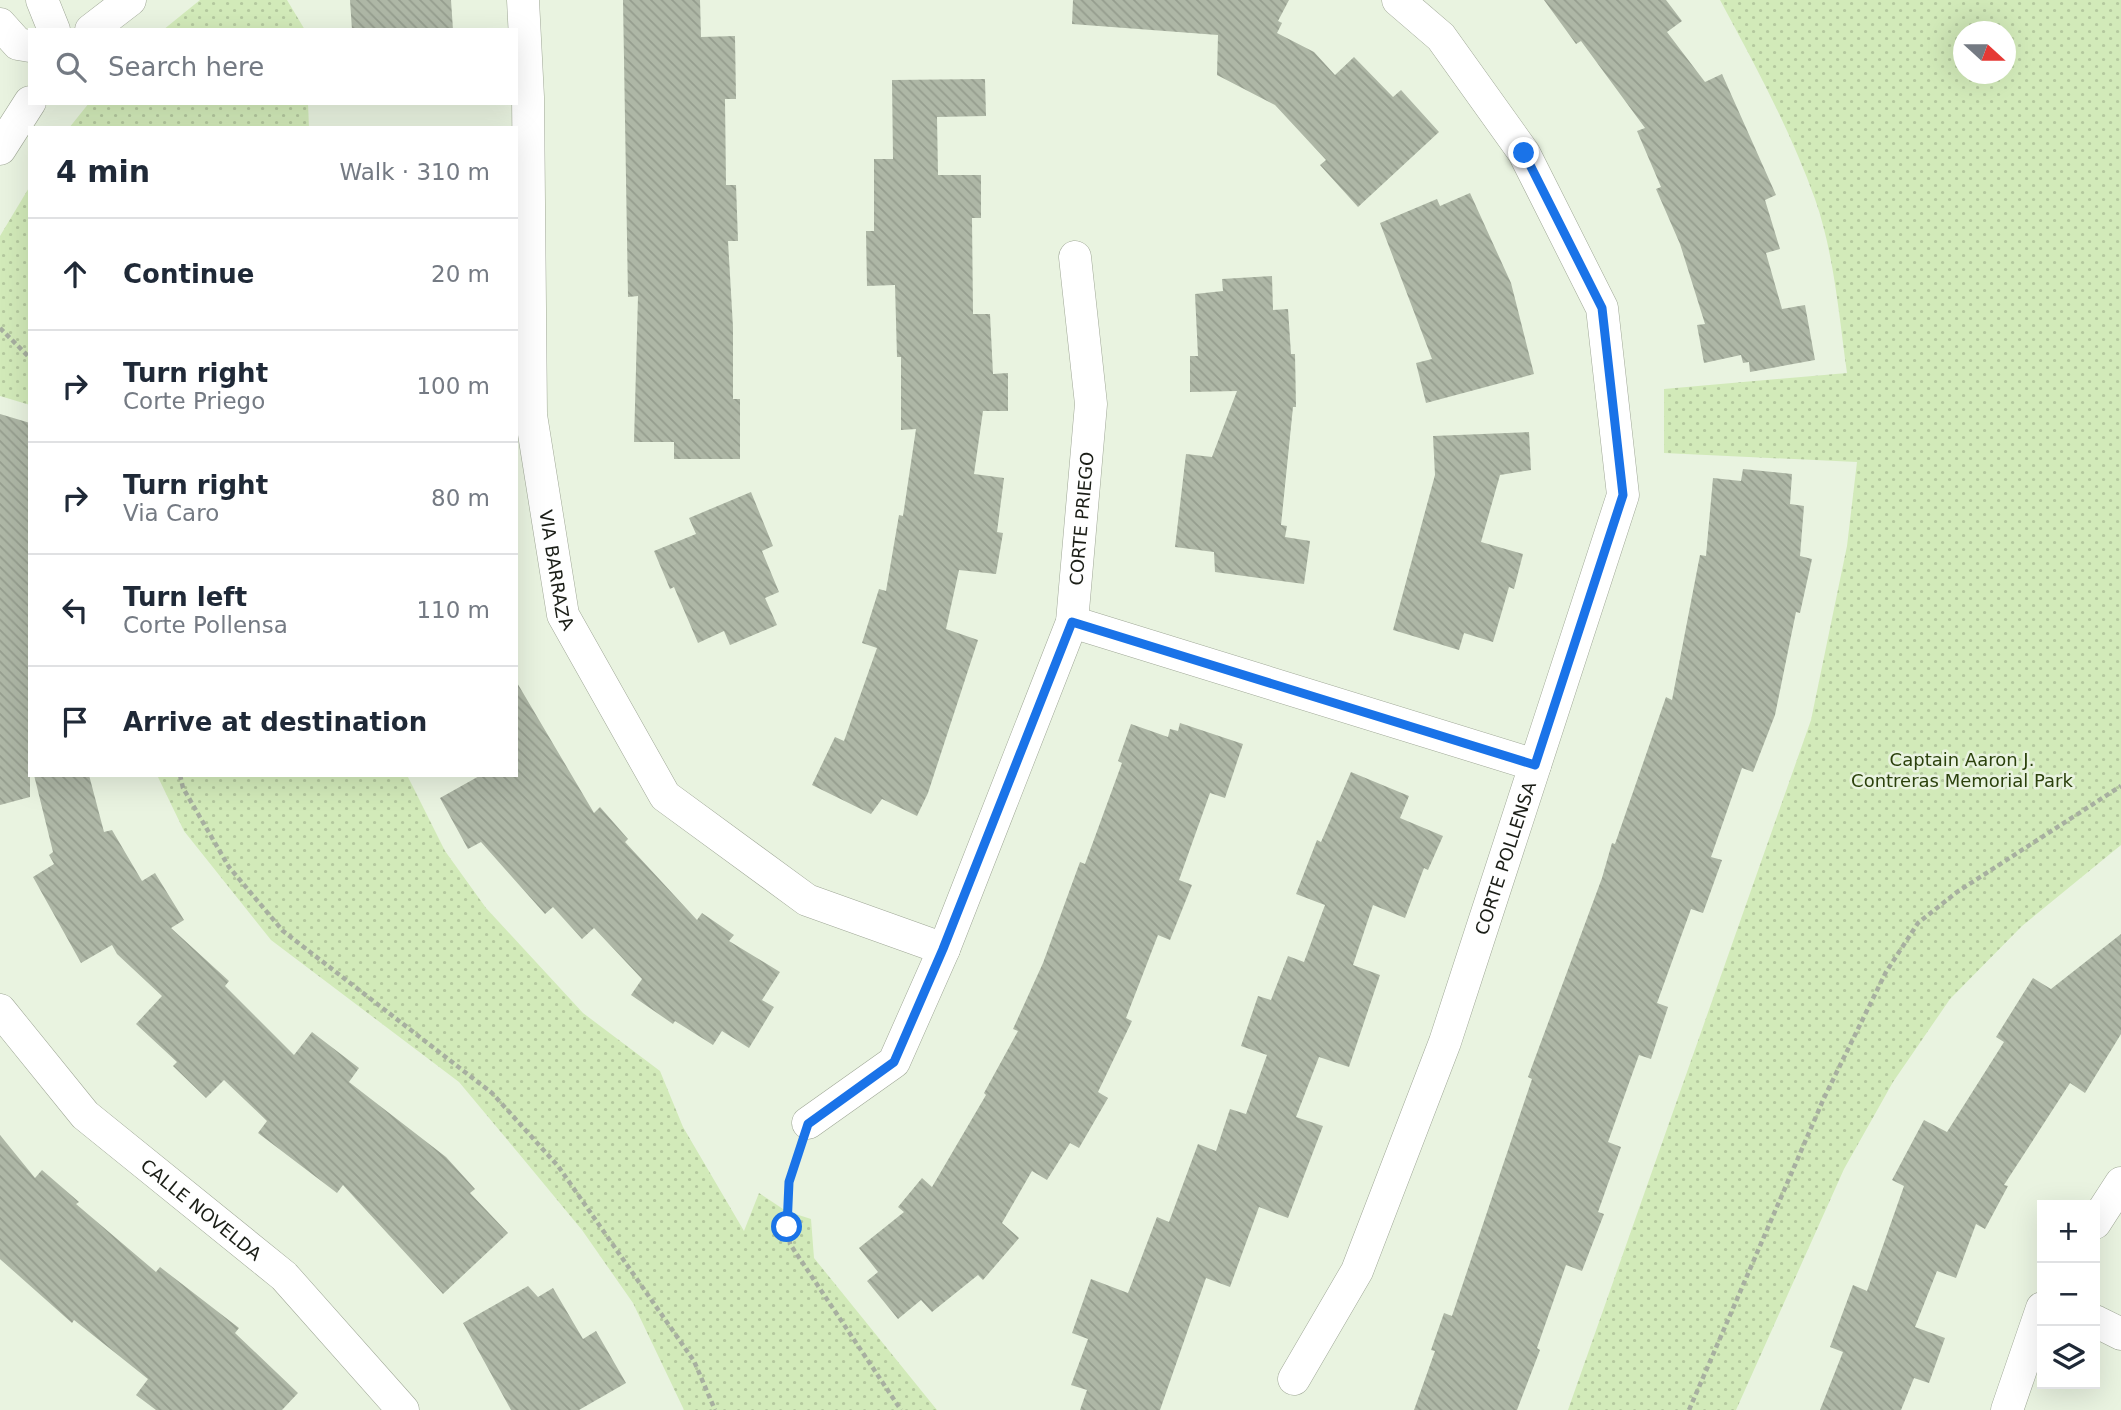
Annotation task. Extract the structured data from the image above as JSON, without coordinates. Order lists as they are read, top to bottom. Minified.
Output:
{"streets":{"street":["CORTE PRIEGO","VIA BARRAZA","CORTE POLLENSA","CALLE NOVELDA"]},"crossings":[["CORTE PRIEGO","VIA BARRAZA"]],"parks":["Captain Aaron J. Contreras Memorial Park"],"north":"right","page":{"search":"Search here","heading":["4 min","Walk · 310 m"],"list":[["Continue","20 m"],["Turn right","Corte Priego","100 m"],["Turn right","Via Caro","80 m"],["Turn left","Corte Pollensa","110 m"],"Arrive at destination"],"map_buttons":["+","−"]}}
